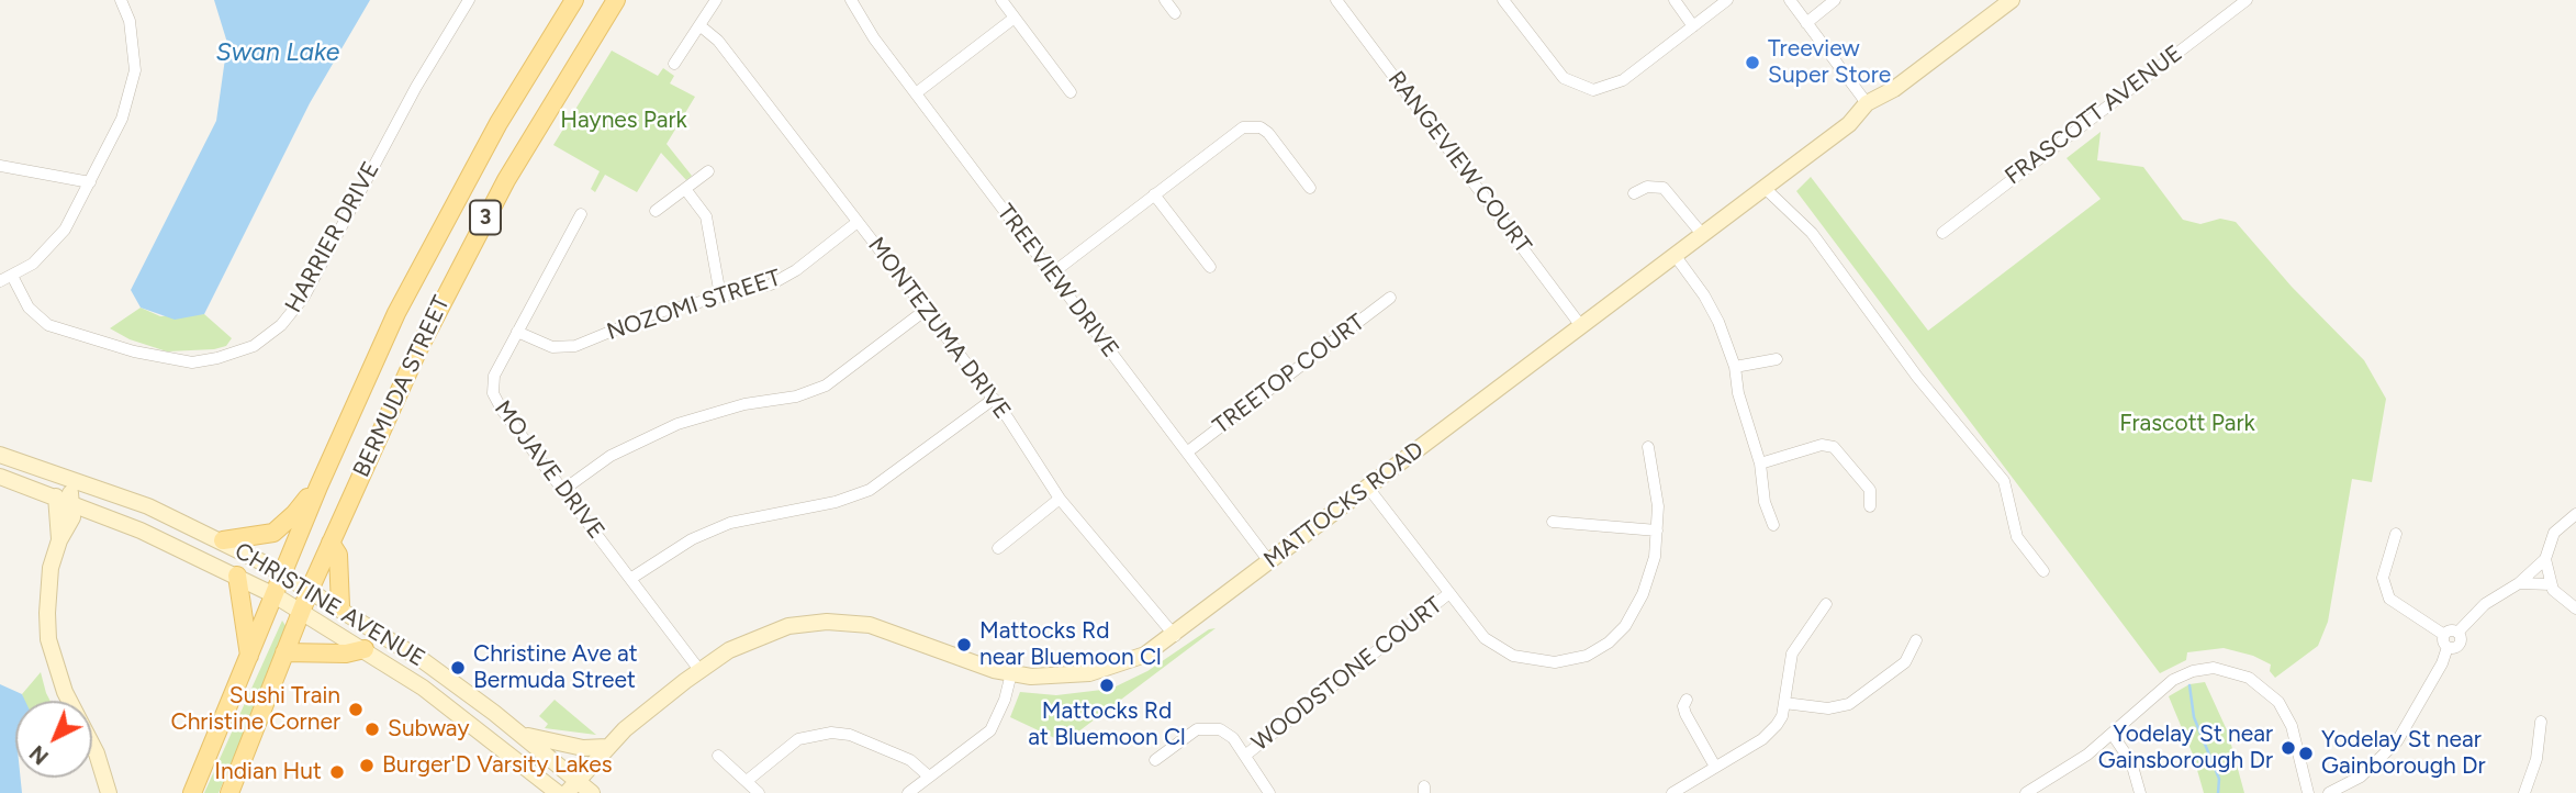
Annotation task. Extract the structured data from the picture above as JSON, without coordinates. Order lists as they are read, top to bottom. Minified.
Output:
{"streets":{"main road":["3","BERMUDA STREET"],"street":["FRASCOTT AVENUE","RANGEVIEW COURT","HARRIER DRIVE","TREEVIEW DRIVE","NOZOMI STREET","MONTEZUMA DRIVE","TREETOP COURT","MOJAVE DRIVE","MATTOCKS ROAD","CHRISTINE AVENUE","WOODSTONE COURT"]},"crossings":[["RANGEVIEW COURT","MATTOCKS ROAD"],["TREEVIEW DRIVE","TREETOP COURT"],["TREEVIEW DRIVE","MATTOCKS ROAD"],["NOZOMI STREET","MONTEZUMA DRIVE"],["NOZOMI STREET","MOJAVE DRIVE"],["MONTEZUMA DRIVE","MATTOCKS ROAD"],["BERMUDA STREET","CHRISTINE AVENUE"],["MOJAVE DRIVE","MATTOCKS ROAD"]],"water":["Swan Lake"],"parks":["Haynes Park","Frascott Park"],"places":["Treeview Super Store","Mattocks Rd near Bluemoon Cl","Christine Ave at Bermuda Street","Mattocks Rd at Bluemoon Cl","Sushi Train Christine Corner","Subway","Yodelay St near Gainsborough Dr","Yodelay St near Gainborough Dr","Burger'D Varsity Lakes","Indian Hut"],"north":"bottom left"}
